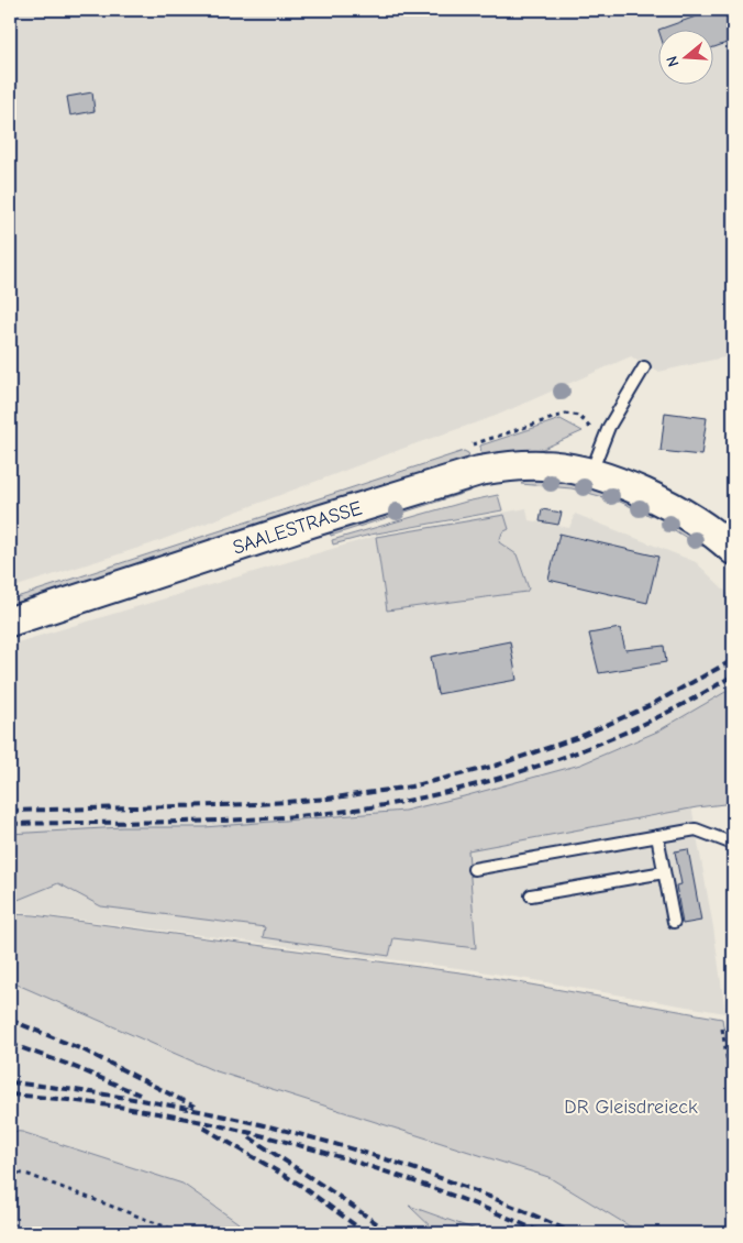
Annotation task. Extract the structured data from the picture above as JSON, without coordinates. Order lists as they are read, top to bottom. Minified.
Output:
{"streets":{"main road":["SAALESTRASSE"]},"parks":["DR Gleisdreieck"],"north":"left"}
